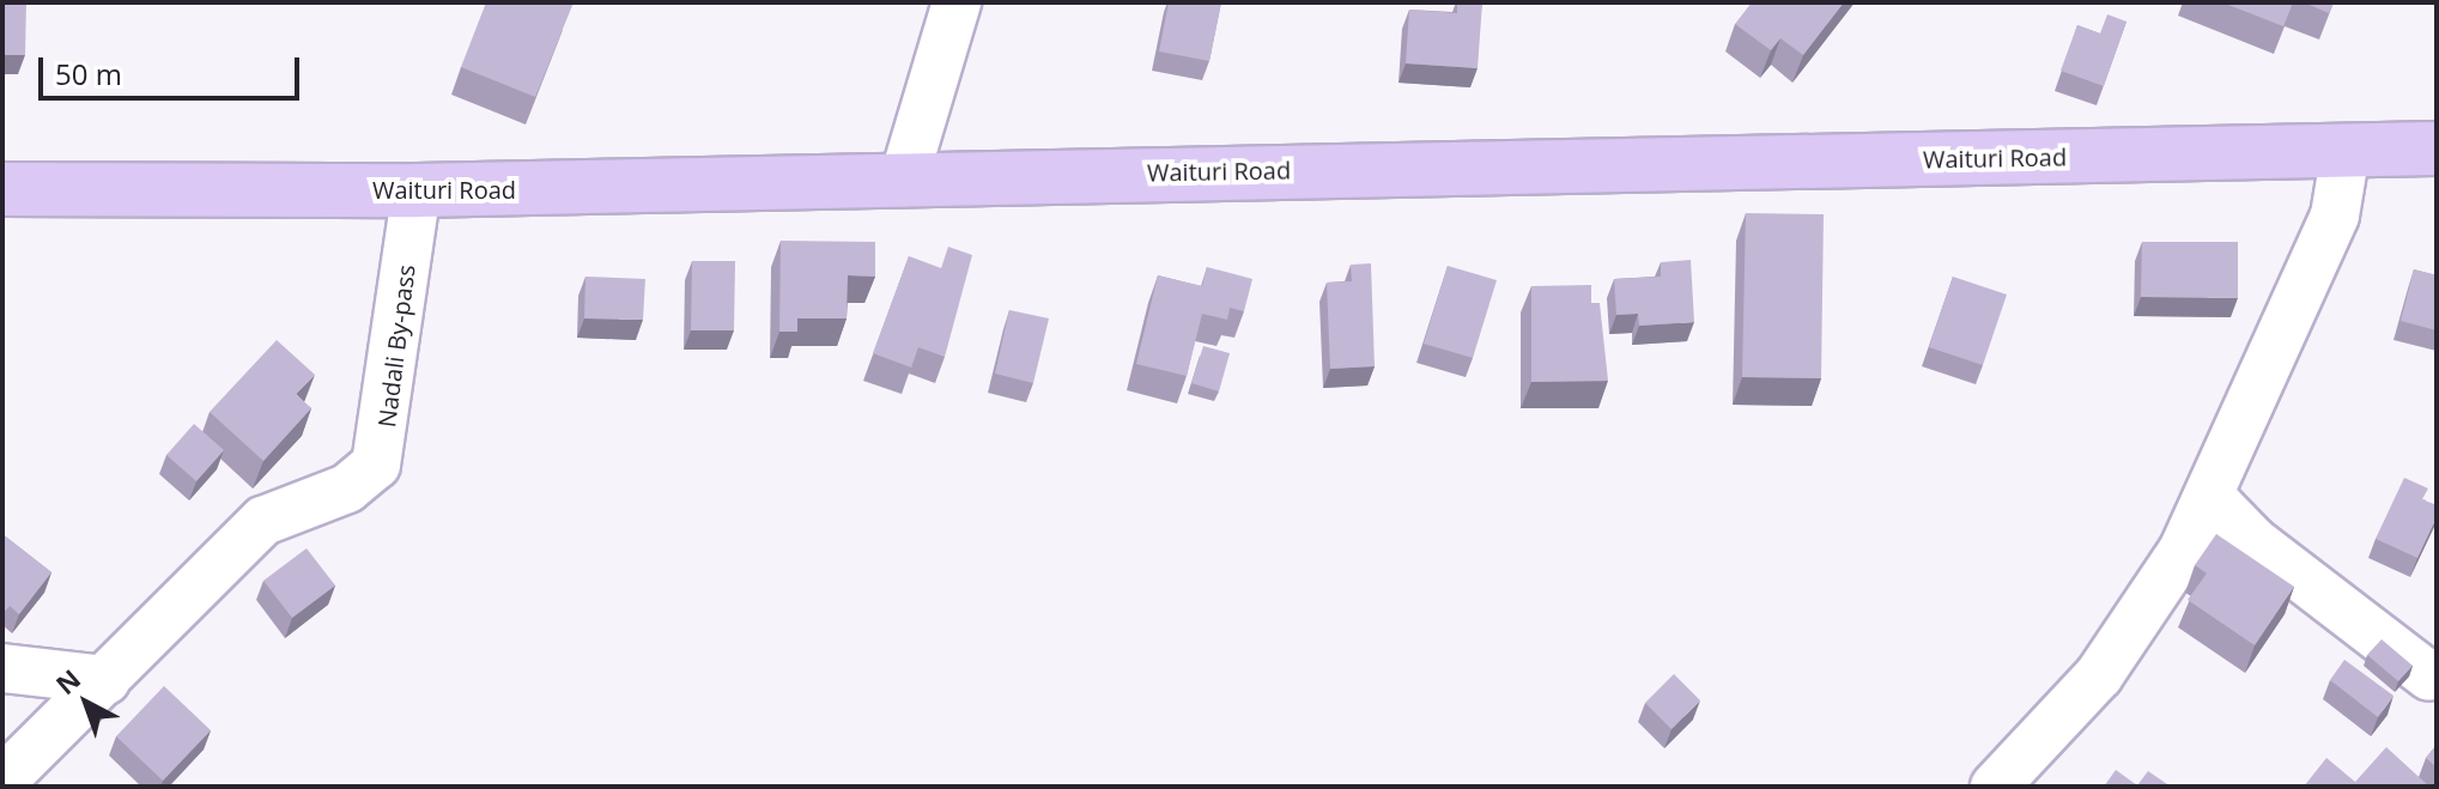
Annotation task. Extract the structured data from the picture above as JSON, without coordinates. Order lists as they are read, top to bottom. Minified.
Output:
{"streets":{"main road":["Waituri Road"],"street":["Nadali By-pass"]},"crossings":[["Waituri Road","Nadali By-pass"]],"scale_bar":"50 m","north":"top left"}
